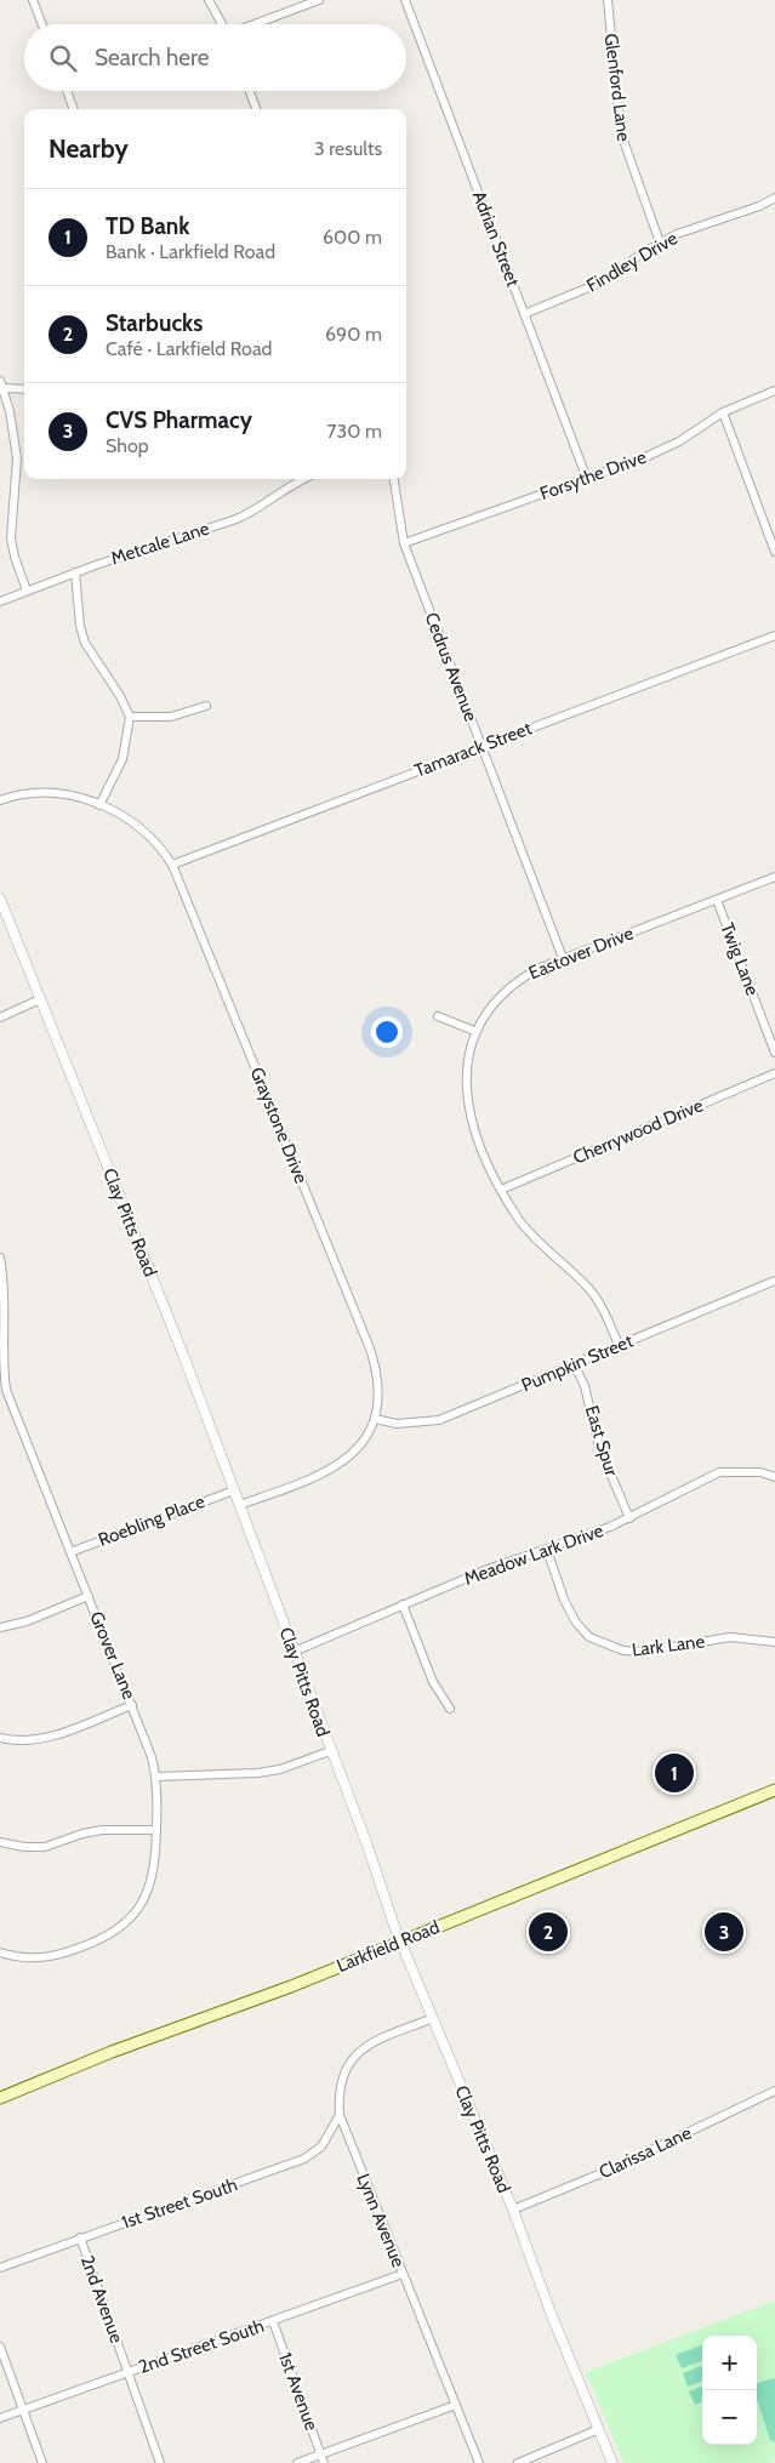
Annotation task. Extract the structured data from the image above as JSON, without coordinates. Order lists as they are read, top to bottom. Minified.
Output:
{"streets":{"main road":["Larkfield Road"],"street":["Glenford Lane","Adrian Street","Findley Drive","Forsythe Drive","Metcale Lane","Cedrus Avenue","Tamarack Street","Eastover Drive","Twig Lane","Graystone Drive","Cherrywood Drive","Clay Pitts Road","Pumpkin Street","East Spur","Roebling Place","Meadow Lark Drive","Lark Lane","Grover Lane","Clarissa Lane","1st Street South","Lynn Avenue","2nd Avenue","2nd Street South","1st Avenue"]},"crossings":[["Glenford Lane","Findley Drive"],["Adrian Street","Findley Drive"],["Adrian Street","Forsythe Drive"],["Forsythe Drive","Cedrus Avenue"],["Cedrus Avenue","Tamarack Street"],["Cedrus Avenue","Eastover Drive"],["Tamarack Street","Graystone Drive"],["Eastover Drive","Twig Lane"],["Eastover Drive","Cherrywood Drive"],["Eastover Drive","Pumpkin Street"],["Graystone Drive","Clay Pitts Road"],["Graystone Drive","Pumpkin Street"],["Clay Pitts Road","Roebling Place"],["Clay Pitts Road","Meadow Lark Drive"],["Clay Pitts Road","Larkfield Road"],["Clay Pitts Road","Clarissa Lane"],["Clay Pitts Road","Lynn Avenue"],["Pumpkin Street","East Spur"],["East Spur","Meadow Lark Drive"],["Roebling Place","Grover Lane"],["Meadow Lark Drive","Lark Lane"],["1st Street South","Lynn Avenue"],["1st Street South","2nd Avenue"],["Lynn Avenue","2nd Street South"],["2nd Avenue","2nd Street South"],["2nd Street South","1st Avenue"]],"page":{"search":"Search here","heading":["Nearby","3 results"],"list":[{"mark":"1","name":"TD Bank","note":"Bank · Larkfield Road","value":"600 m"},{"mark":"2","name":"Starbucks","note":"Café · Larkfield Road","value":"690 m"},{"mark":"3","name":"CVS Pharmacy","note":"Shop","value":"730 m"}],"pins":["1","2","3"],"map_buttons":["+","−"]}}
